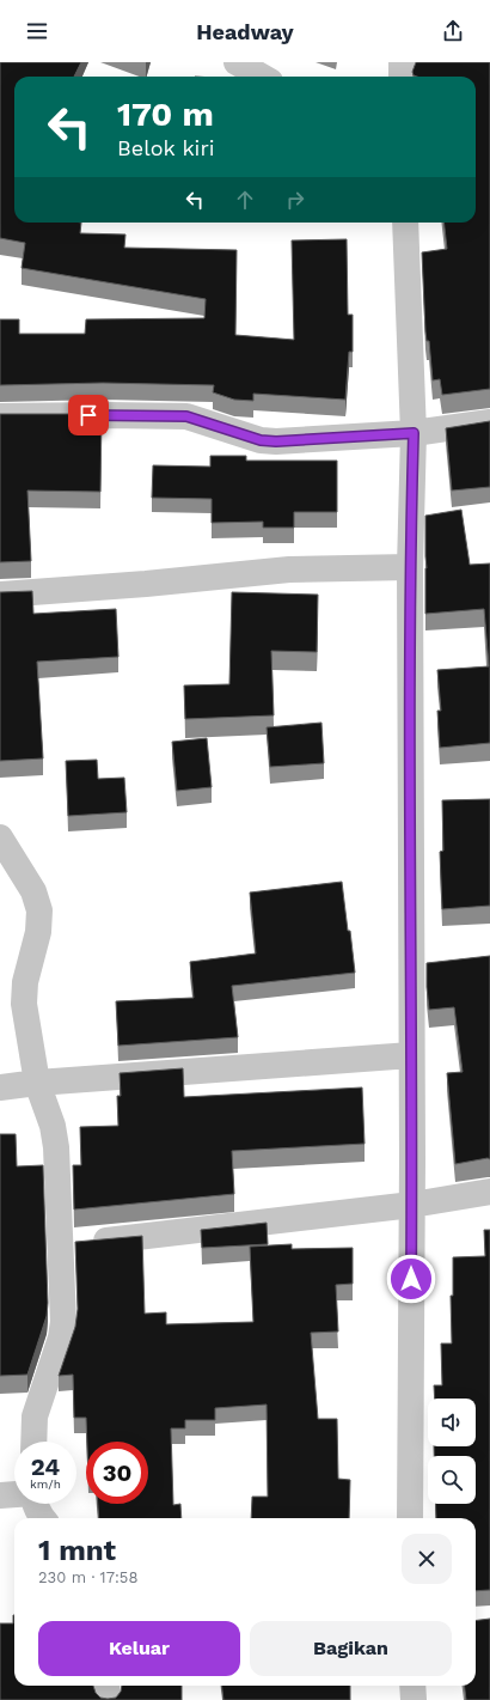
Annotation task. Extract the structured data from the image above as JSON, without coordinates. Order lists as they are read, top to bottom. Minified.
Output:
{"page":{"header":"Headway","turn":["170 m","Belok kiri"],"speed":"24 km/h","limit":"30","heading":["1 mnt","230 m · 17:58"],"buttons":["Keluar","Bagikan"]}}
